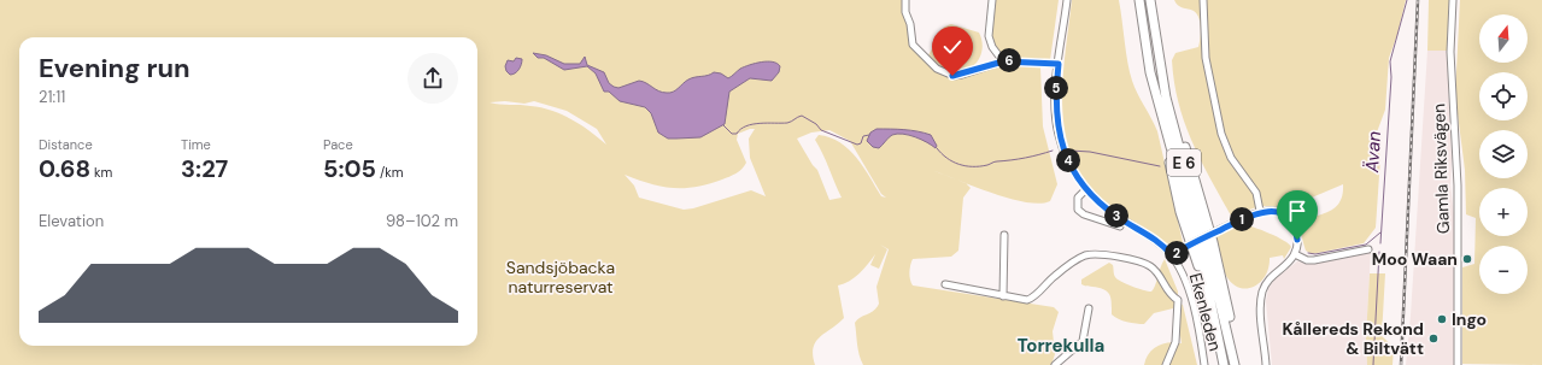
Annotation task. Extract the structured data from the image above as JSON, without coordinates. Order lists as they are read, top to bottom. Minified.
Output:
{"streets":{"highway":["E 6"],"street":["Gamla Riksvägen","Ekenleden"]},"districts":["Torrekulla"],"water":["Ävan"],"parks":["Sandsjöbacka naturreservat"],"places":["Moo Waan","Ingo","Kållereds Rekond & Biltvätt"],"north":"top","page":{"map_buttons":["+","−"],"heading":["Evening run","21:11"],"pins":["6","5","4","3","1","2"],"stats":[["Distance","0.68 km"],["Time","3:27"],["Pace","5:05 /km"]],"chart":["Elevation","98–102 m"]}}
